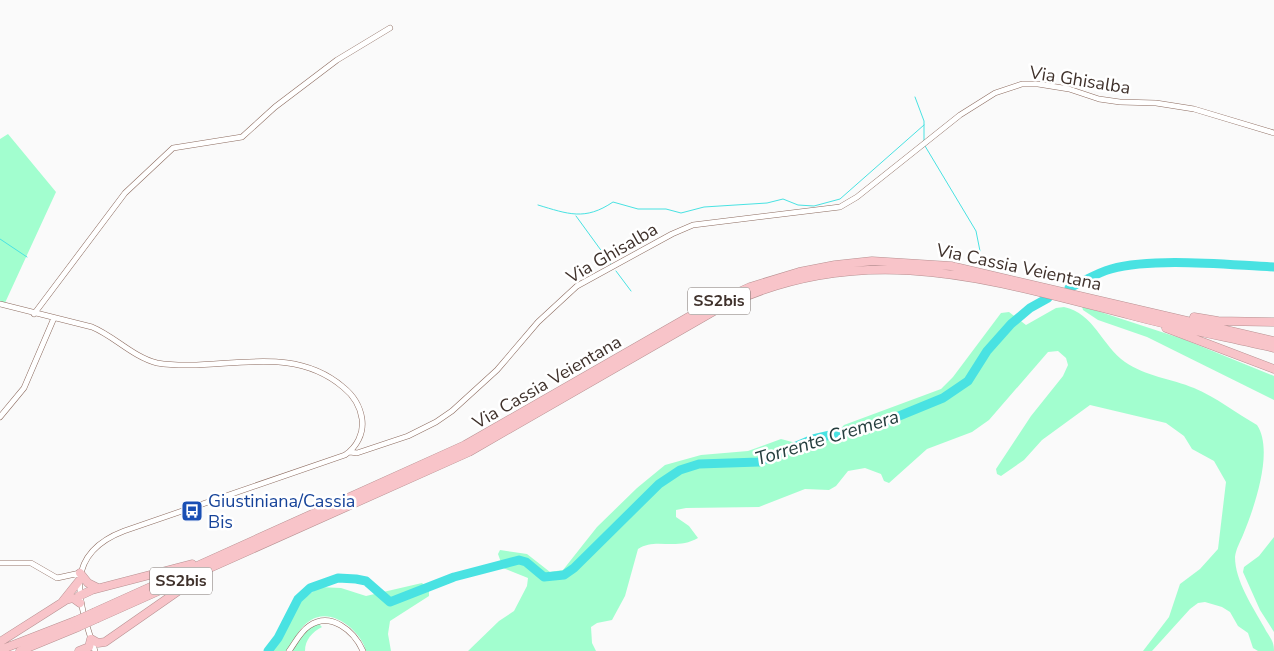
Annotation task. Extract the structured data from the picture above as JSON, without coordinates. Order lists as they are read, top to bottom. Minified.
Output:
{"streets":{"highway":["Via Cassia Veientana","SS2bis"],"street":["Via Ghisalba"]},"water":["Torrente Cremera"],"places":{"bus stop":["Giustiniana/Cassia Bis"]}}
